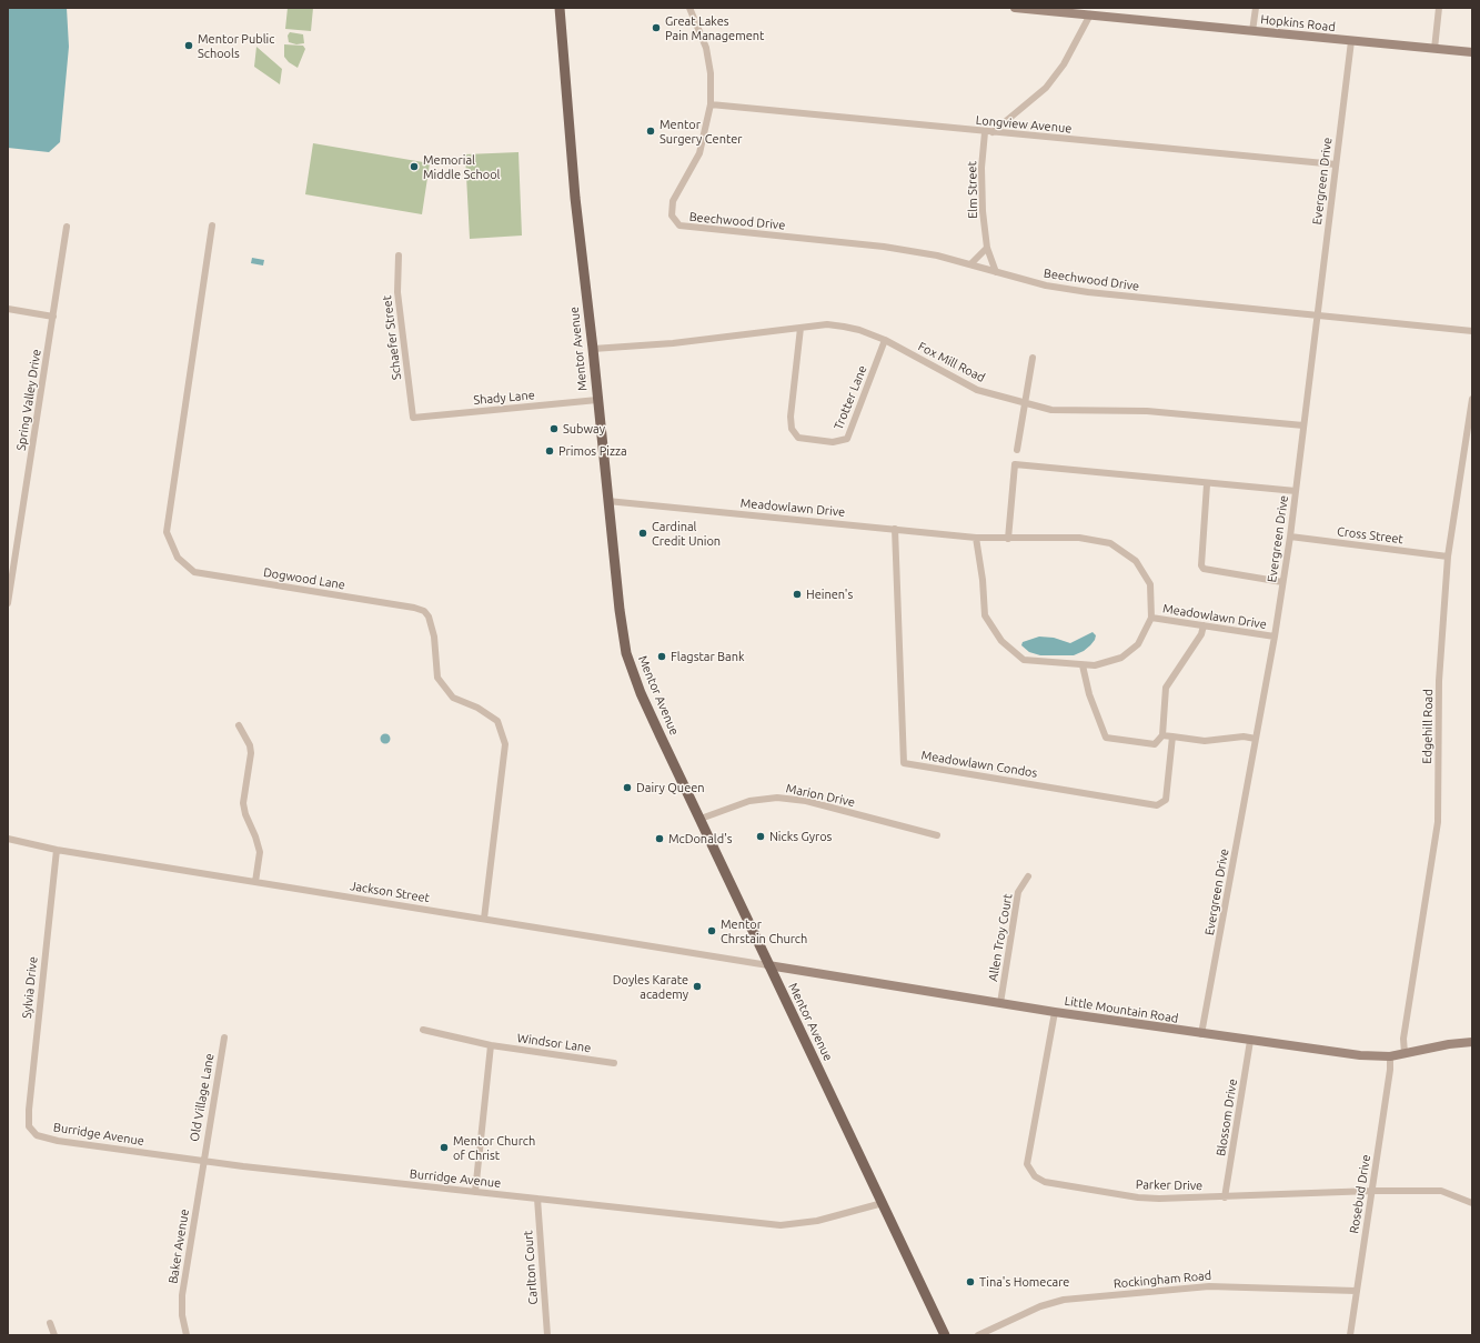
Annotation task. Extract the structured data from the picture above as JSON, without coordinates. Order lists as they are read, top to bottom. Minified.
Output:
{"streets":{"main road":["Mentor Avenue"],"street":["Hopkins Road","Longview Avenue","Evergreen Drive","Elm Street","Beechwood Drive","Schaefer Street","Fox Mill Road","Shady Lane","Trotter Lane","Spring Valley Drive","Meadowlawn Drive","Cross Street","Dogwood Lane","Edgehill Road","Meadowlawn Condos","Marion Drive","Jackson Street","Allen Troy Court","Sylvia Drive","Little Mountain Road","Windsor Lane","Old Village Lane","Blossom Drive","Burridge Avenue","Parker Drive","Rosebud Drive","Baker Avenue","Carlton Court","Rockingham Road"]},"crossings":[["Hopkins Road","Evergreen Drive"],["Longview Avenue","Evergreen Drive"],["Longview Avenue","Elm Street"],["Longview Avenue","Beechwood Drive"],["Evergreen Drive","Beechwood Drive"],["Evergreen Drive","Fox Mill Road"],["Evergreen Drive","Meadowlawn Drive"],["Evergreen Drive","Cross Street"],["Evergreen Drive","Little Mountain Road"],["Elm Street","Beechwood Drive"],["Schaefer Street","Shady Lane"],["Mentor Avenue","Fox Mill Road"],["Mentor Avenue","Shady Lane"],["Mentor Avenue","Meadowlawn Drive"],["Mentor Avenue","Marion Drive"],["Mentor Avenue","Jackson Street"],["Mentor Avenue","Little Mountain Road"],["Mentor Avenue","Burridge Avenue"],["Fox Mill Road","Trotter Lane"],["Meadowlawn Drive","Meadowlawn Condos"],["Cross Street","Edgehill Road"],["Dogwood Lane","Jackson Street"],["Edgehill Road","Little Mountain Road"],["Jackson Street","Sylvia Drive"],["Jackson Street","Little Mountain Road"],["Allen Troy Court","Little Mountain Road"],["Sylvia Drive","Burridge Avenue"],["Little Mountain Road","Blossom Drive"],["Little Mountain Road","Parker Drive"],["Little Mountain Road","Rosebud Drive"],["Old Village Lane","Burridge Avenue"],["Old Village Lane","Baker Avenue"],["Blossom Drive","Parker Drive"],["Burridge Avenue","Baker Avenue"],["Burridge Avenue","Carlton Court"],["Parker Drive","Rosebud Drive"],["Rosebud Drive","Rockingham Road"]],"places":["Great Lakes Pain Management","Mentor Public Schools","Mentor Surgery Center","Memorial Middle School","Subway","Primos Pizza","Cardinal Credit Union","Heinen's","Flagstar Bank","Dairy Queen","Nicks Gyros","McDonald's","Mentor Chrstain Church","Doyles Karate academy","Mentor Church of Christ","Tina's Homecare"]}
